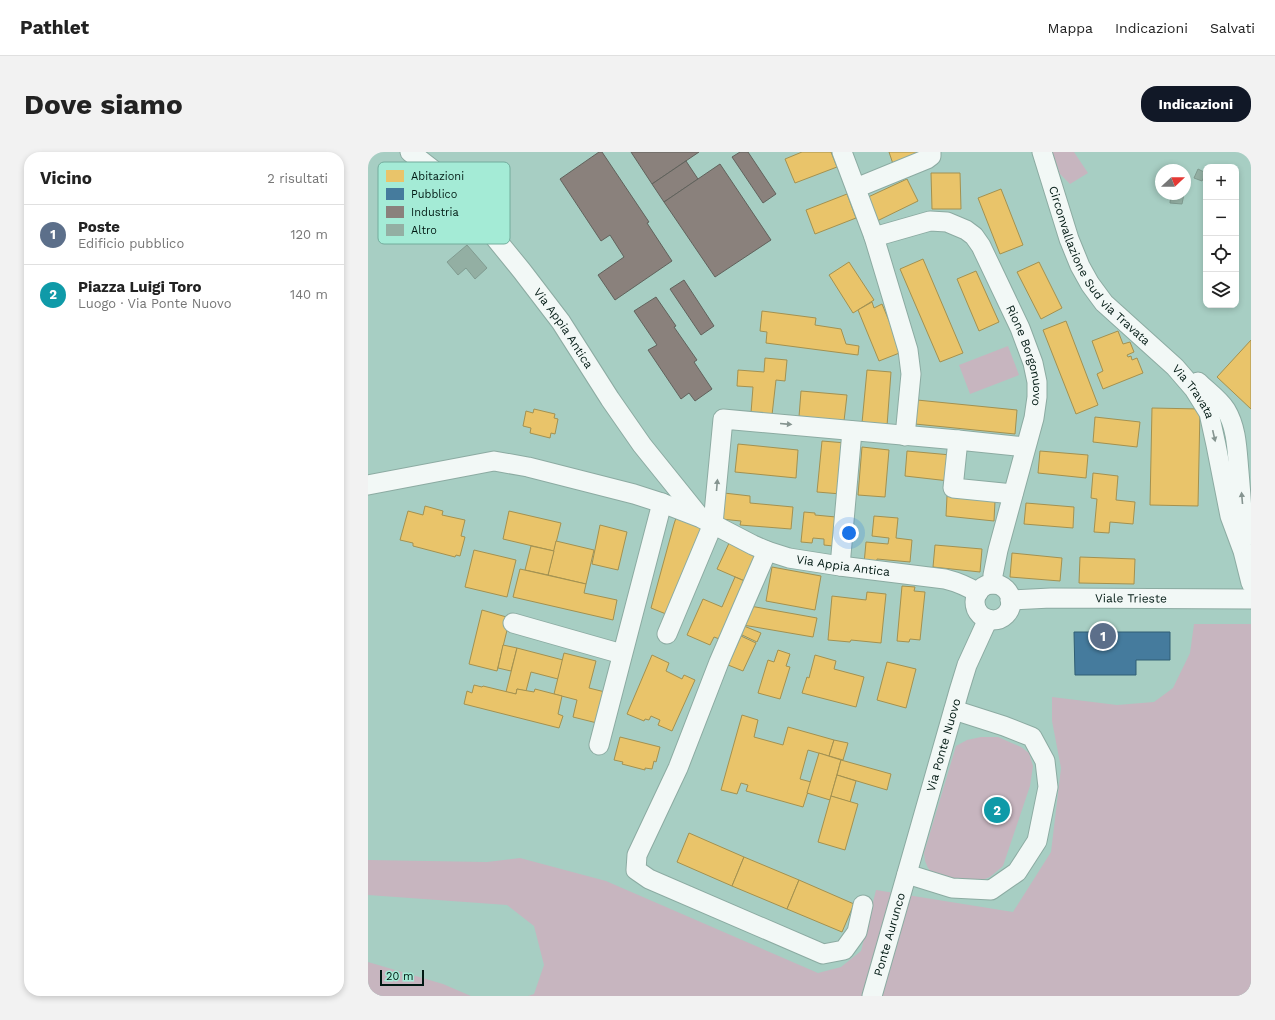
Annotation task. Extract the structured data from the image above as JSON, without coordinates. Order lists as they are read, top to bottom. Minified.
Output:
{"streets":{"street":["Circonvallazione Sud via Travata","Via Appia Antica","Rione Borgonuovo","Via Travata","Viale Trieste","Via Ponte Nuovo","Ponte Aurunco"]},"crossings":[["Circonvallazione Sud via Travata","Via Travata"],["Via Appia Antica","Rione Borgonuovo"],["Via Appia Antica","Viale Trieste"],["Via Appia Antica","Via Ponte Nuovo"],["Rione Borgonuovo","Viale Trieste"],["Rione Borgonuovo","Via Ponte Nuovo"],["Viale Trieste","Via Ponte Nuovo"],["Via Ponte Nuovo","Ponte Aurunco"]],"legend":["Abitazioni","Pubblico","Industria","Altro"],"scale_bar":"20 m","north":"right","page":{"header":"Pathlet","nav":["Mappa","Indicazioni","Salvati"],"buttons":"Indicazioni","title":"Dove siamo","heading":["Vicino","2 risultati"],"map_buttons":["+","−"],"list":[{"mark":"1","name":"Poste","note":"Edificio pubblico","value":"120 m"},{"mark":"2","name":"Piazza Luigi Toro","note":"Luogo · Via Ponte Nuovo","value":"140 m"}],"pins":["1","2"],"scale":"20 m"}}
